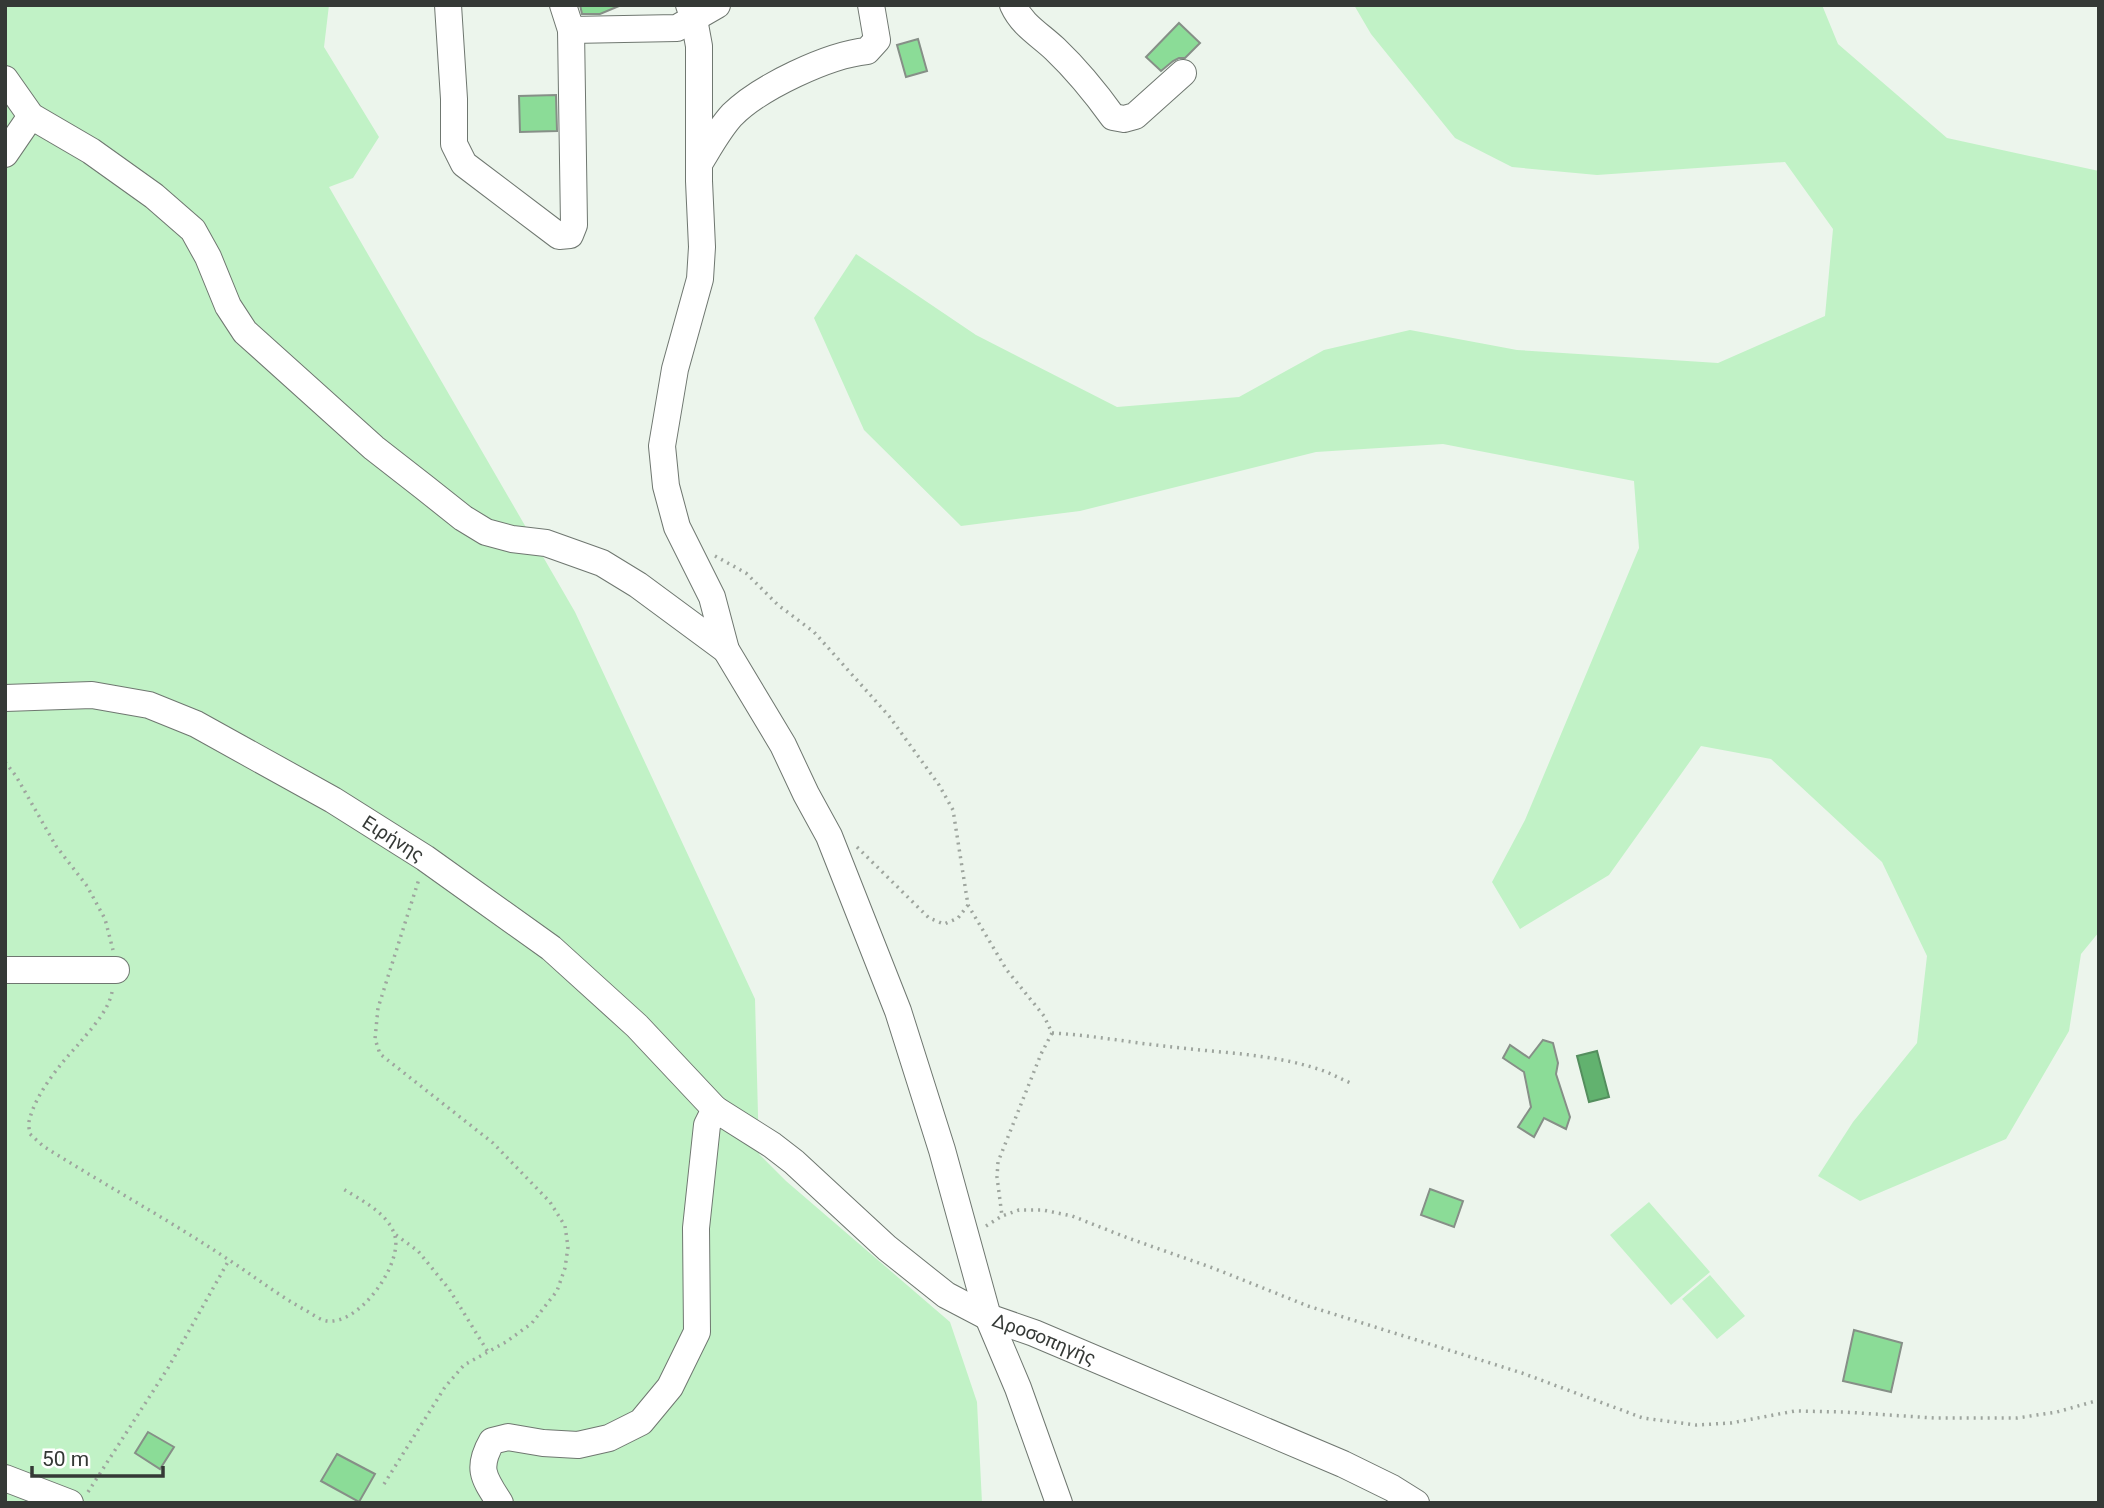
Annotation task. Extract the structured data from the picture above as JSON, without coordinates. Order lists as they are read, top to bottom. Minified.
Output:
{"streets":{"street":["Ειρήνης","Δροσοπηγής"]},"crossings":[["Ειρήνης","Δροσοπηγής"]],"scale_bar":"50 m"}
